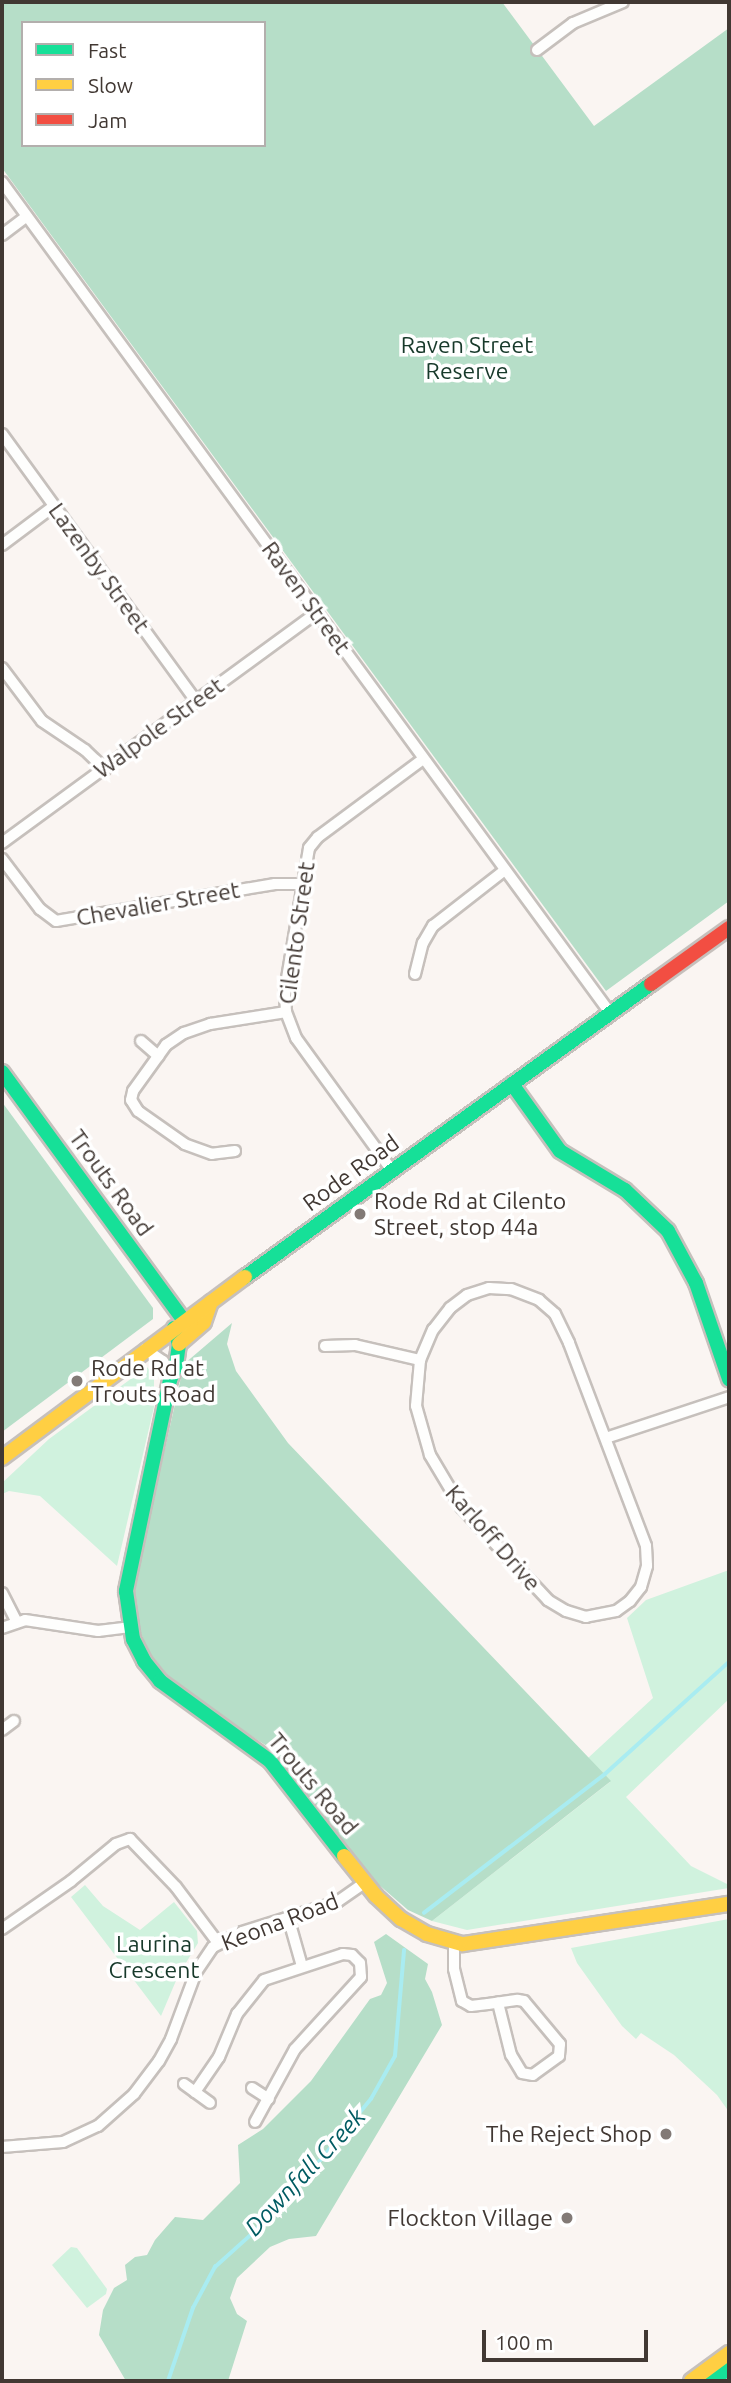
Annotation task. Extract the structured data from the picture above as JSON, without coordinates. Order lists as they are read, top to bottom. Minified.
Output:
{"streets":{"street":["Lazenby Street","Raven Street","Walpole Street","Chevalier Street","Cilento Street","Rode Road","Trouts Road","Karloff Drive","Keona Road"]},"crossings":[["Lazenby Street","Walpole Street"],["Raven Street","Walpole Street"],["Raven Street","Cilento Street"],["Raven Street","Rode Road"],["Chevalier Street","Cilento Street"],["Cilento Street","Rode Road"],["Rode Road","Trouts Road"],["Trouts Road","Keona Road"]],"water":["Downfall Creek"],"parks":["Raven Street Reserve","Laurina Crescent"],"places":["Rode Rd at Cilento Street, stop 44a","Rode Rd at Trouts Road","The Reject Shop","Flockton Village"],"legend":["Fast","Slow","Jam"],"scale_bar":"100 m"}
